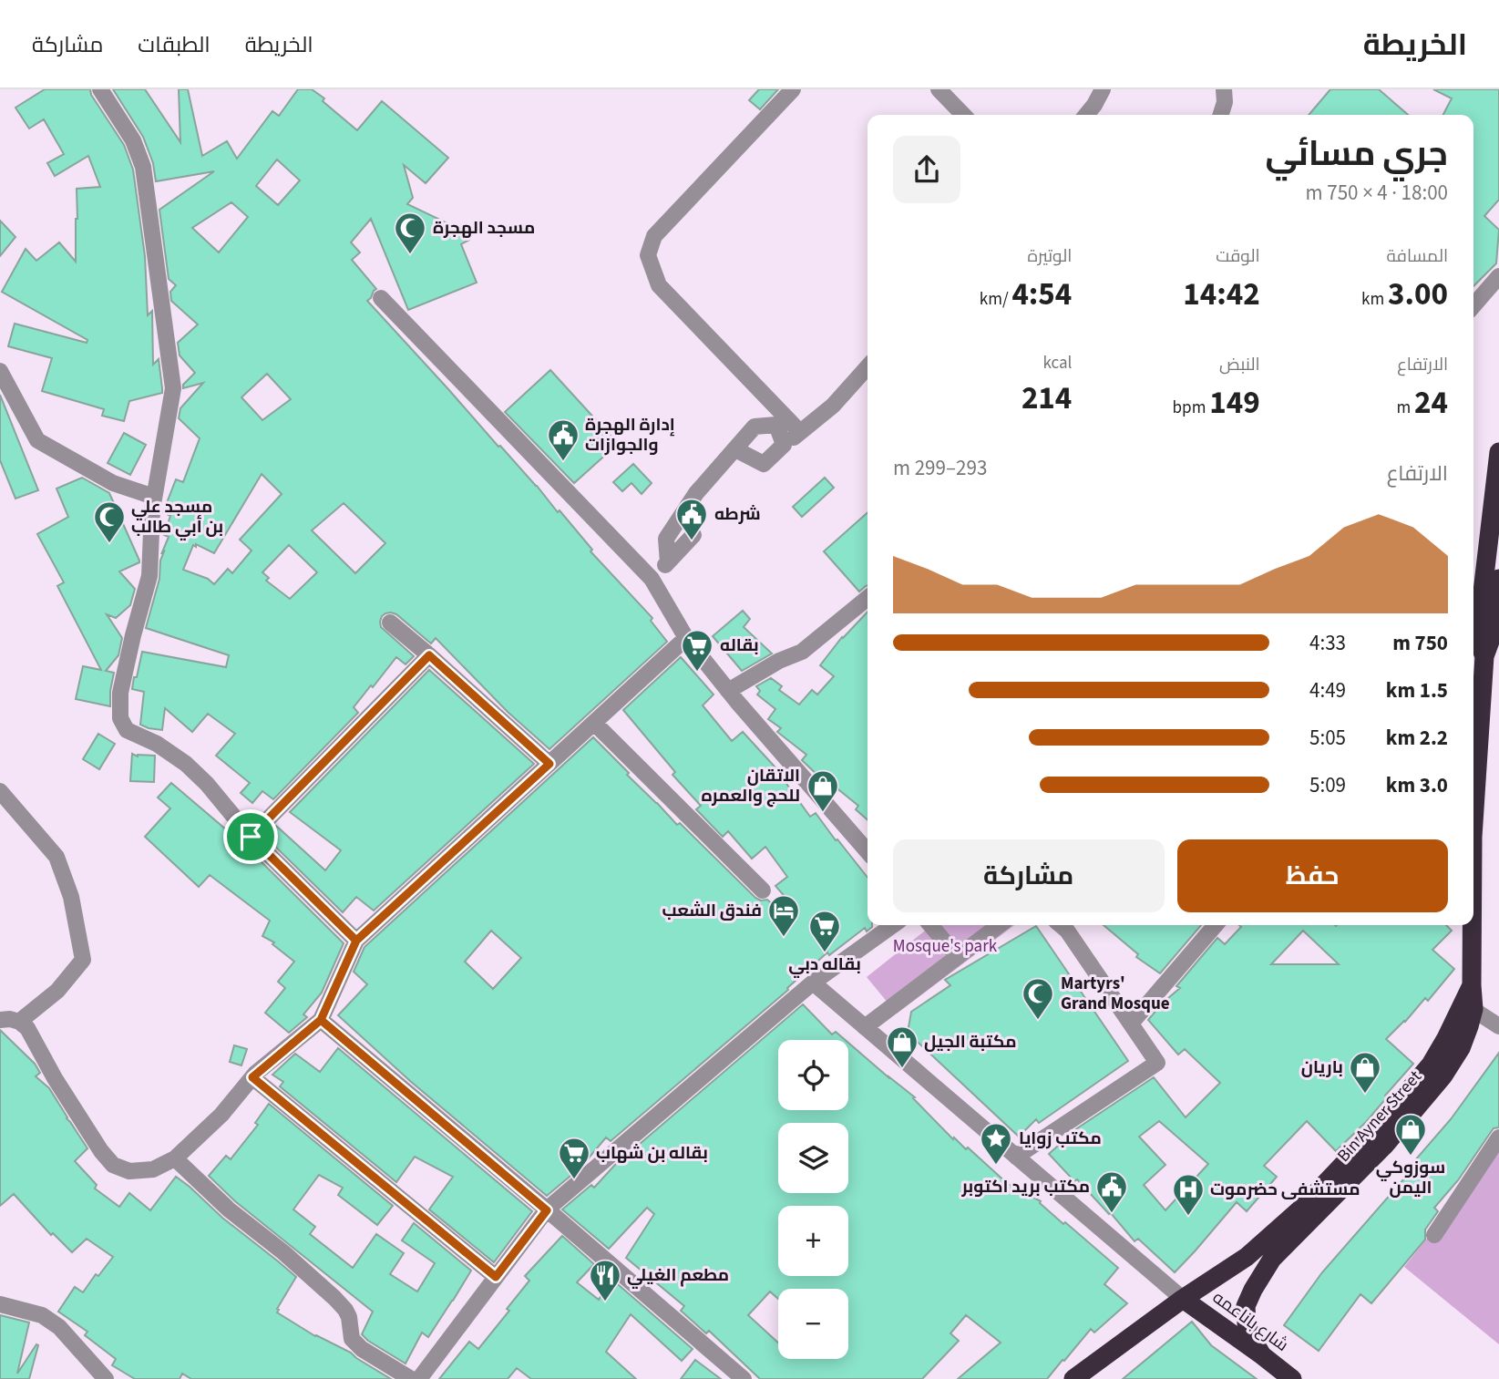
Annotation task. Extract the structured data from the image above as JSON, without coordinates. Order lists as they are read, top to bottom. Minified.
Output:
{"streets":{"highway":["Bin Ayner Street","شارع باناعمه"]},"crossings":[["Bin Ayner Street","شارع باناعمه"]],"parks":["Mosque's park"],"places":{"mosque":["مسجد الهجرة","مسجد علي بن أبي طالب","Martyrs' Grand Mosque"],"public building":["إدارة الهجرة والجوازات","شرطه","مكتب بريد اكتوبر"],"supermarket":["بقاله","بقاله دبي","بقاله بن شهاب"],"shop":["الاتقان للحج والعمره","مكتبة الجيل","باريان","سوزوكي اليمن"],"hotel":["فندق الشعب"],"place":["مكتب زوايا"],"hospital":["مستشفى حضرموت"],"restaurant":["مطعم الغيلي"]},"page":{"header":"الخريطة","nav":["الخريطة","الطبقات","مشاركة"],"heading":["جري مسائي","18:00 · 4 × 750 m"],"stats":[["المسافة","3.00 km"],["الوقت","14:42"],["الوتيرة","4:54 /km"],["الارتفاع","24 m"],["النبض","149 bpm"],["kcal","214"]],"chart":["الارتفاع","293–299 m"],"list":[{"name":"750 m","note":"4:33"},{"name":"1.5 km","note":"4:49"},{"name":"2.2 km","note":"5:05"},{"name":"3.0 km","note":"5:09"}],"buttons":["حفظ","مشاركة"],"map_buttons":["+","−"]}}
